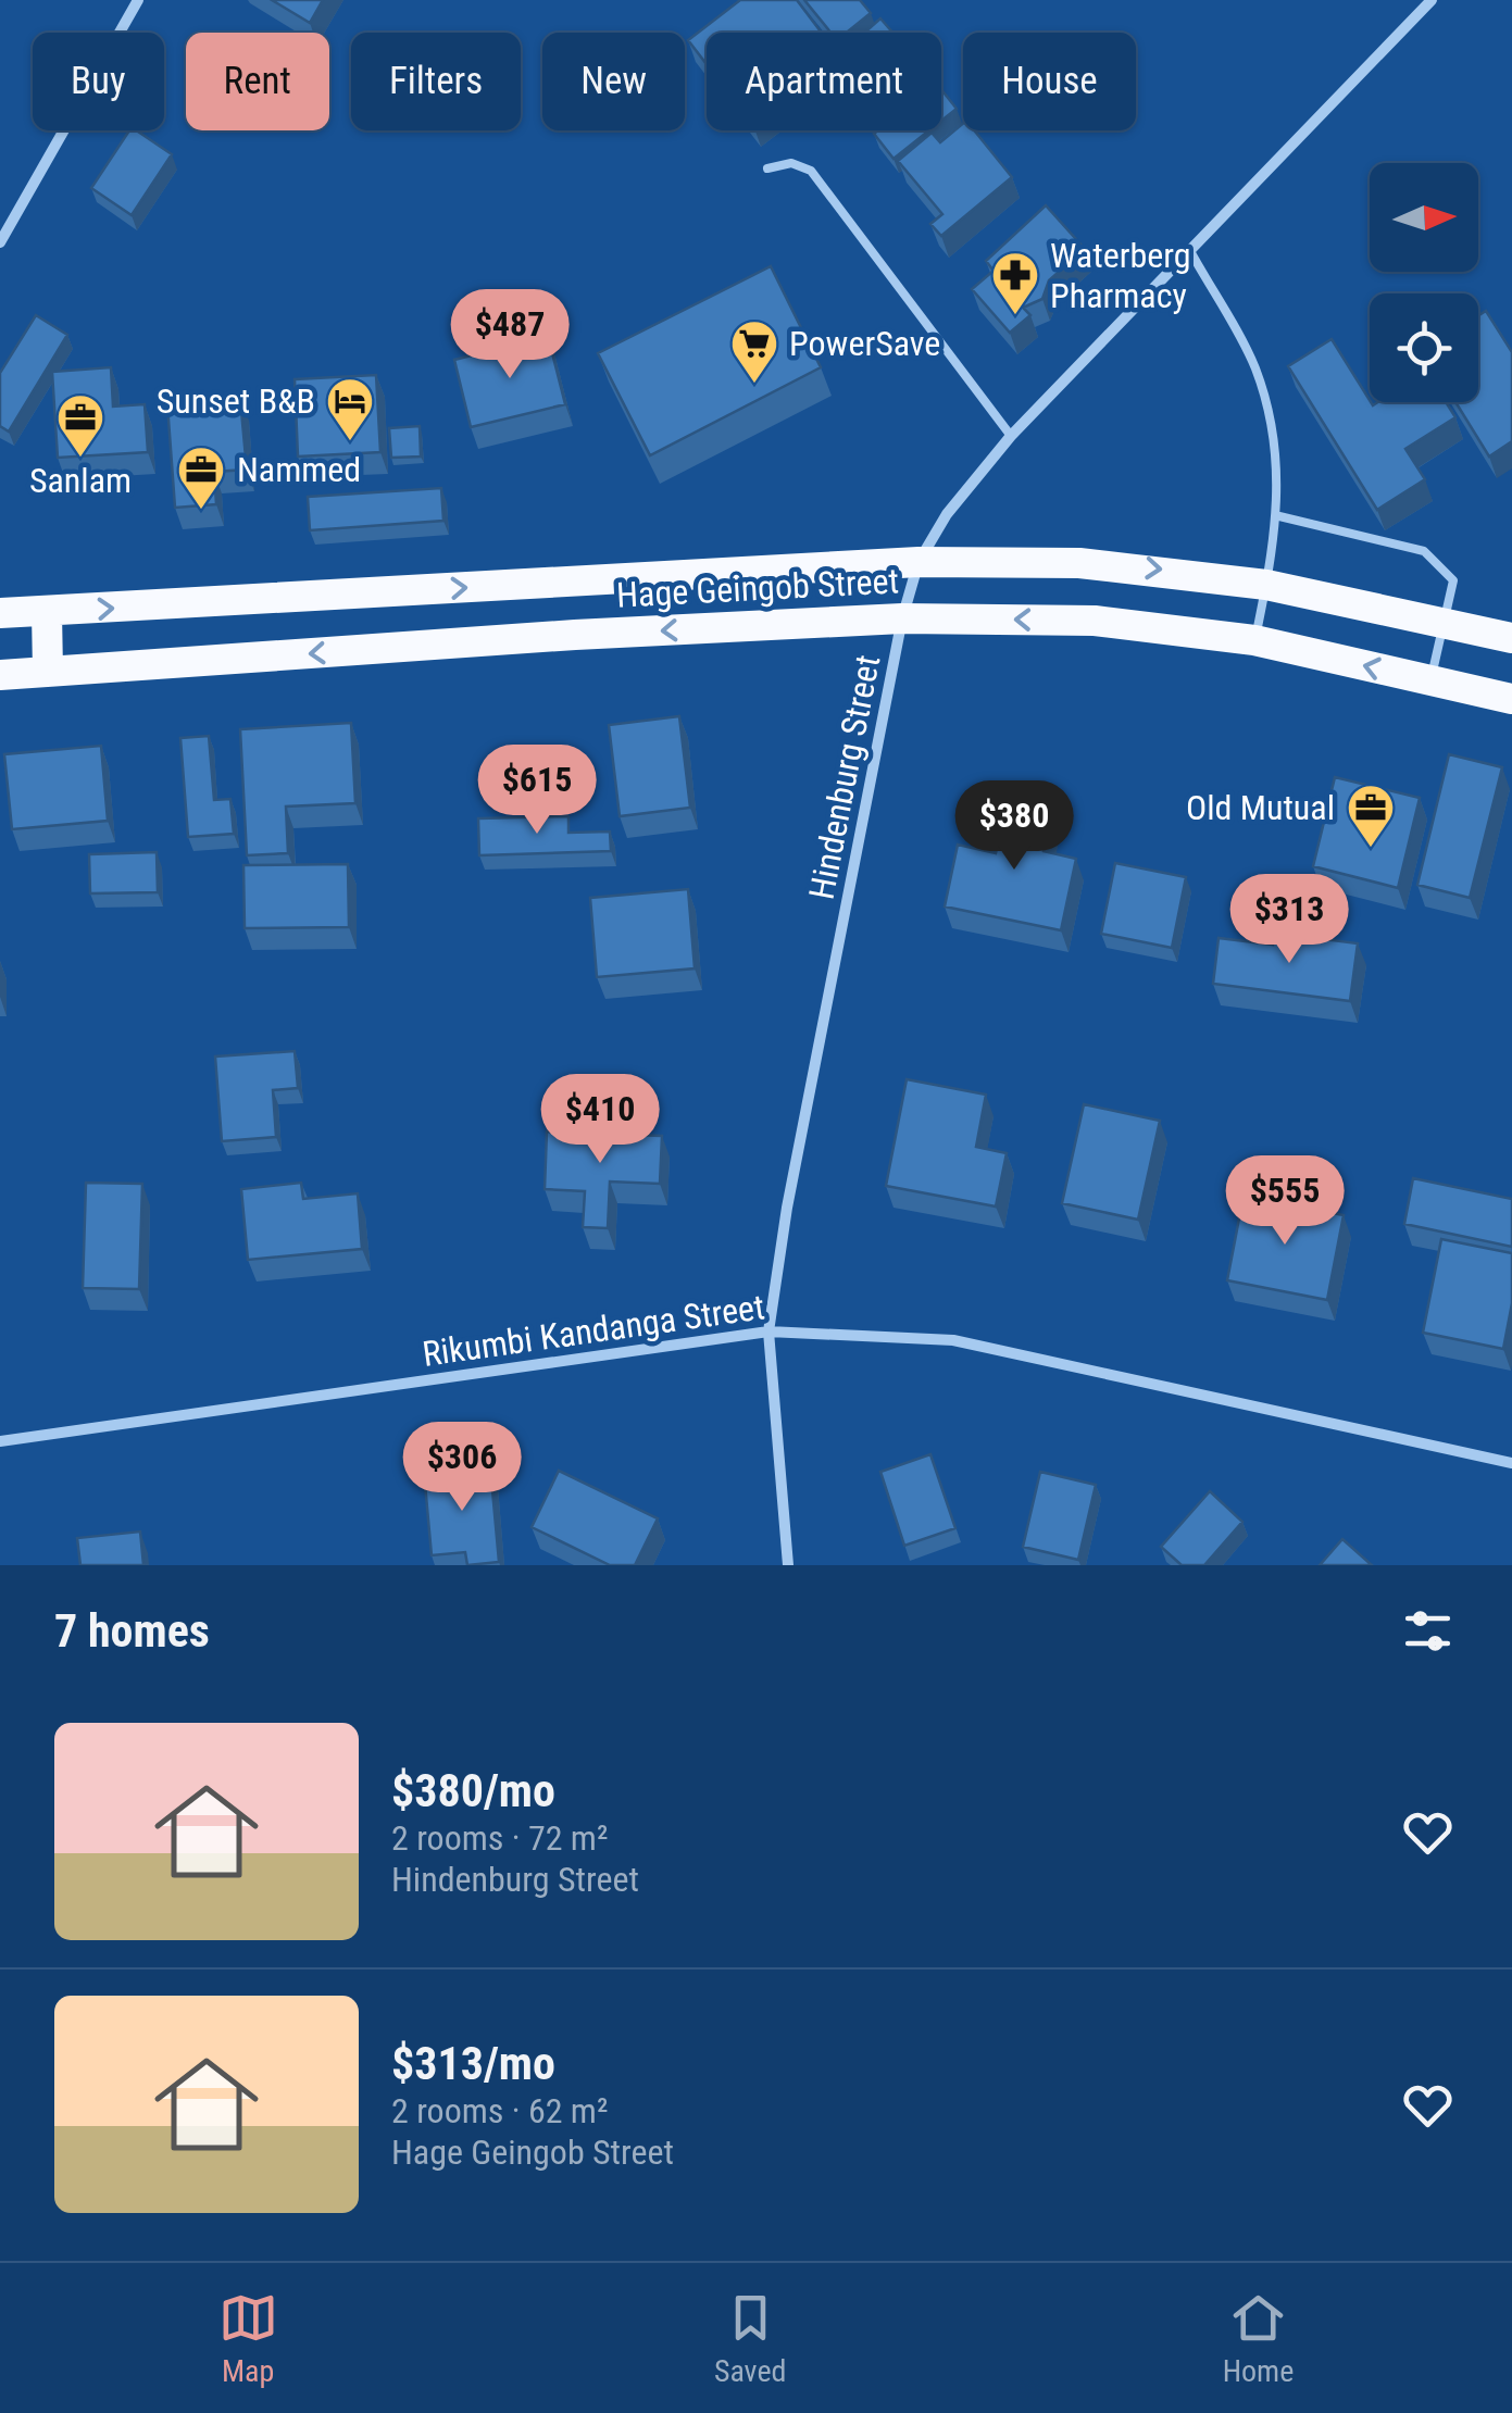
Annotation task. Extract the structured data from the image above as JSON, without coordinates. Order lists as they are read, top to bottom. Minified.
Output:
{"streets":{"highway":["Hage Geingob Street"],"street":["Hindenburg Street","Rikumbi Kandanga Street"]},"crossings":[["Hage Geingob Street","Hindenburg Street"],["Hindenburg Street","Rikumbi Kandanga Street"]],"places":{"pharmacy":["Waterberg Pharmacy"],"supermarket":["PowerSave"],"hotel":["Sunset B&B"],"office":["Sanlam","Nammed","Old Mutual"]},"north":"right","page":{"chip":["Buy","Rent","Filters","New","Apartment","House"],"price":["$487","$615","$380","$313","$410","$555","$306"],"heading":"7 homes","list":[{"name":"$380/mo","note":"2 rooms · 72 m² · Hindenburg Street"},{"name":"$313/mo","note":"2 rooms · 62 m² · Hage Geingob Street"}],"tabs":["Map","Saved","Home"]}}
